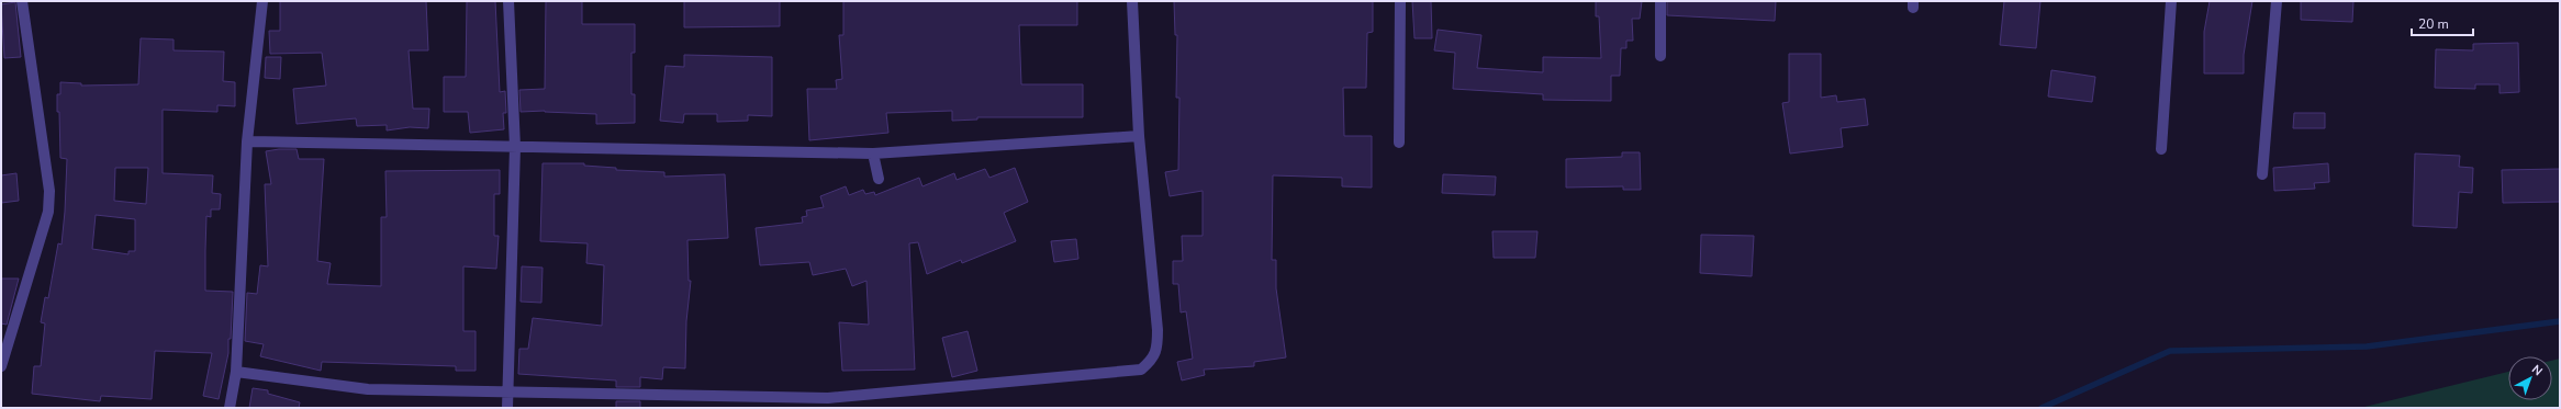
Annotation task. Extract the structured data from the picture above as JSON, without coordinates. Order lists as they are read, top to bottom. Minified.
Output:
{"scale_bar":"20 m","north":"top right"}
